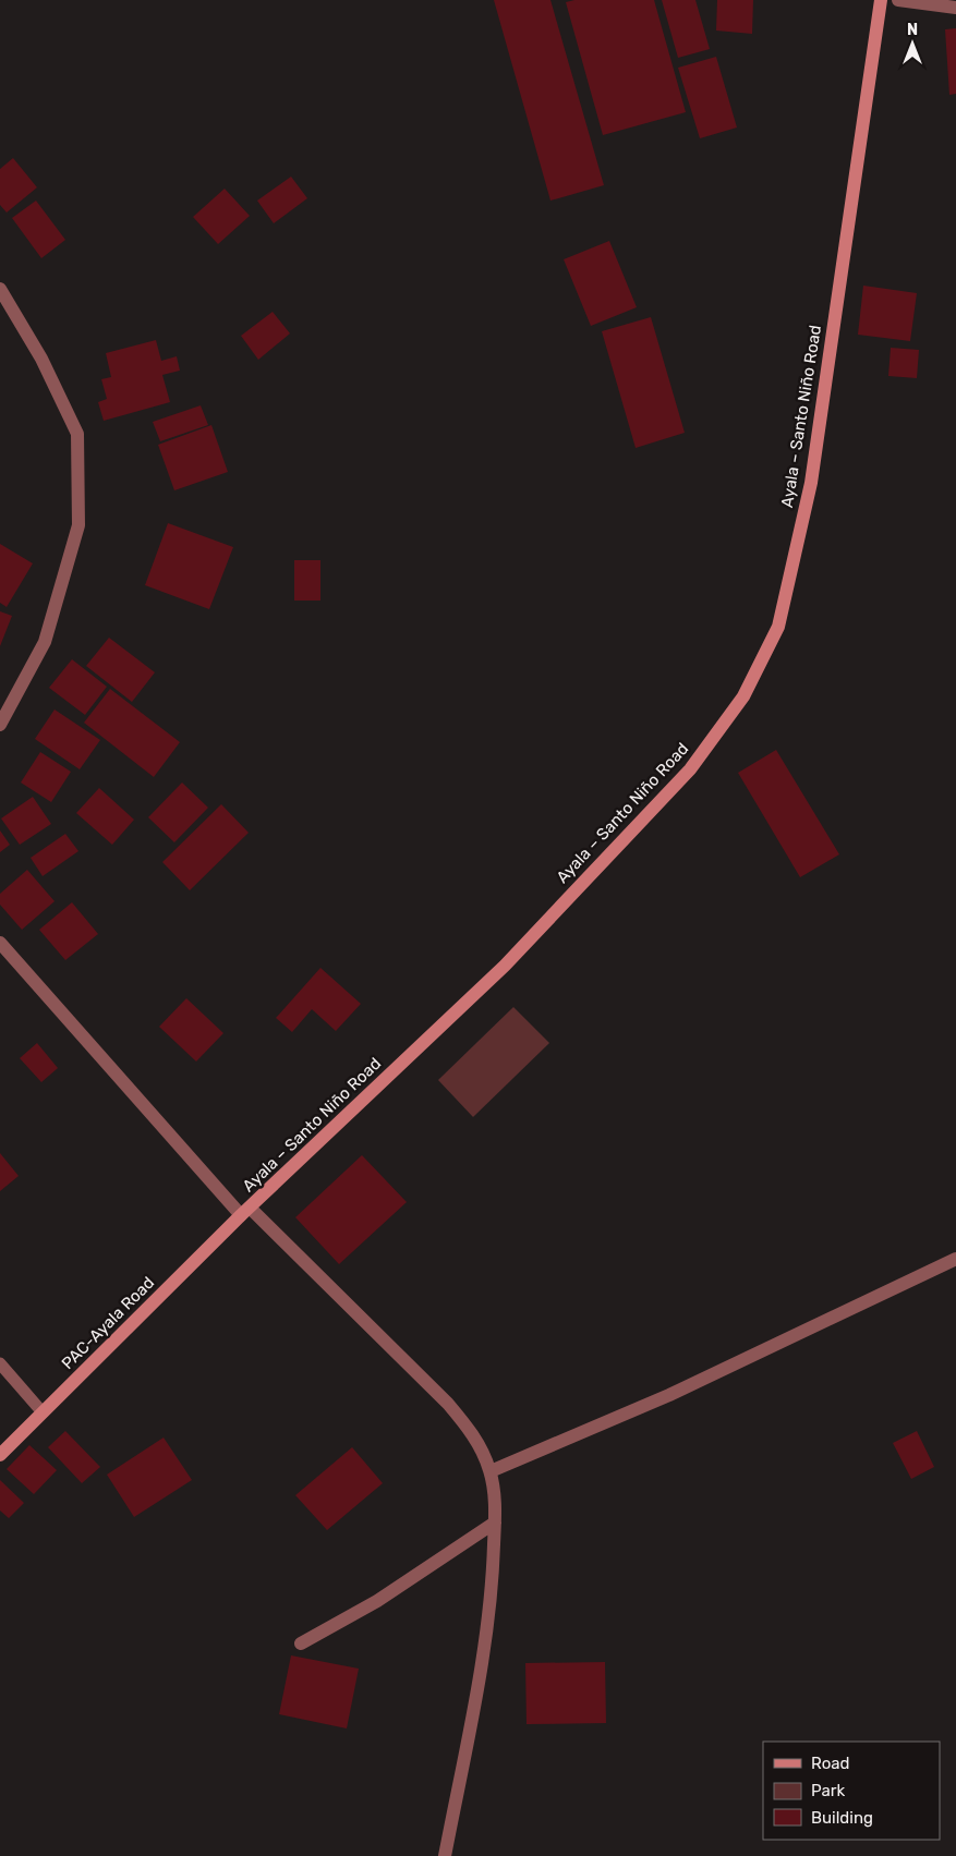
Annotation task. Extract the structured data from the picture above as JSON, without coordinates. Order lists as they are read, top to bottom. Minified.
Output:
{"streets":{"street":["Ayala – Santo Niño Road","PAC-Ayala Road"]},"crossings":[["Ayala – Santo Niño Road","PAC-Ayala Road"]],"legend":["Road","Park","Building"],"north":"top"}
